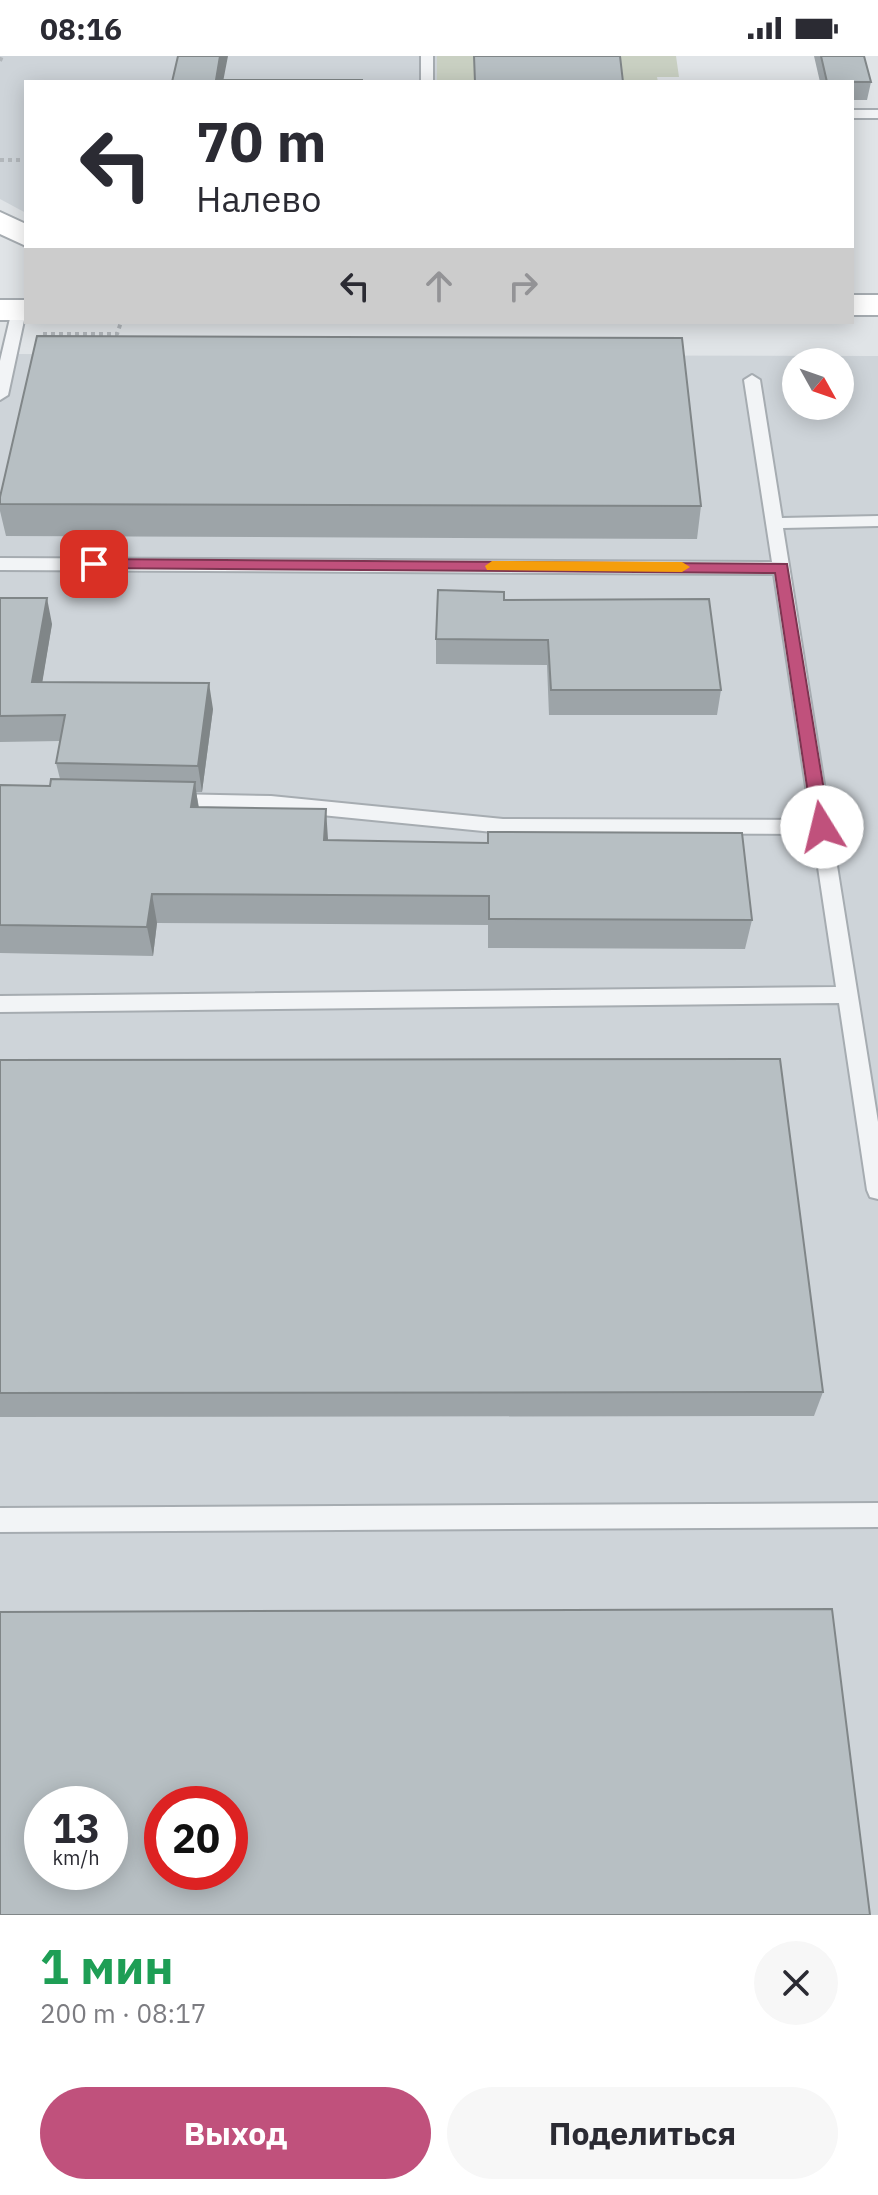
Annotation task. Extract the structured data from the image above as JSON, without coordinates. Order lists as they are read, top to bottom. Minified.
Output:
{"north":"bottom right","page":{"status":"08:16","turn":["70 m","Налево"],"speed":"13 km/h","limit":"20","heading":["1 мин","200 m · 08:17"],"buttons":["Выход","Поделиться"]}}
